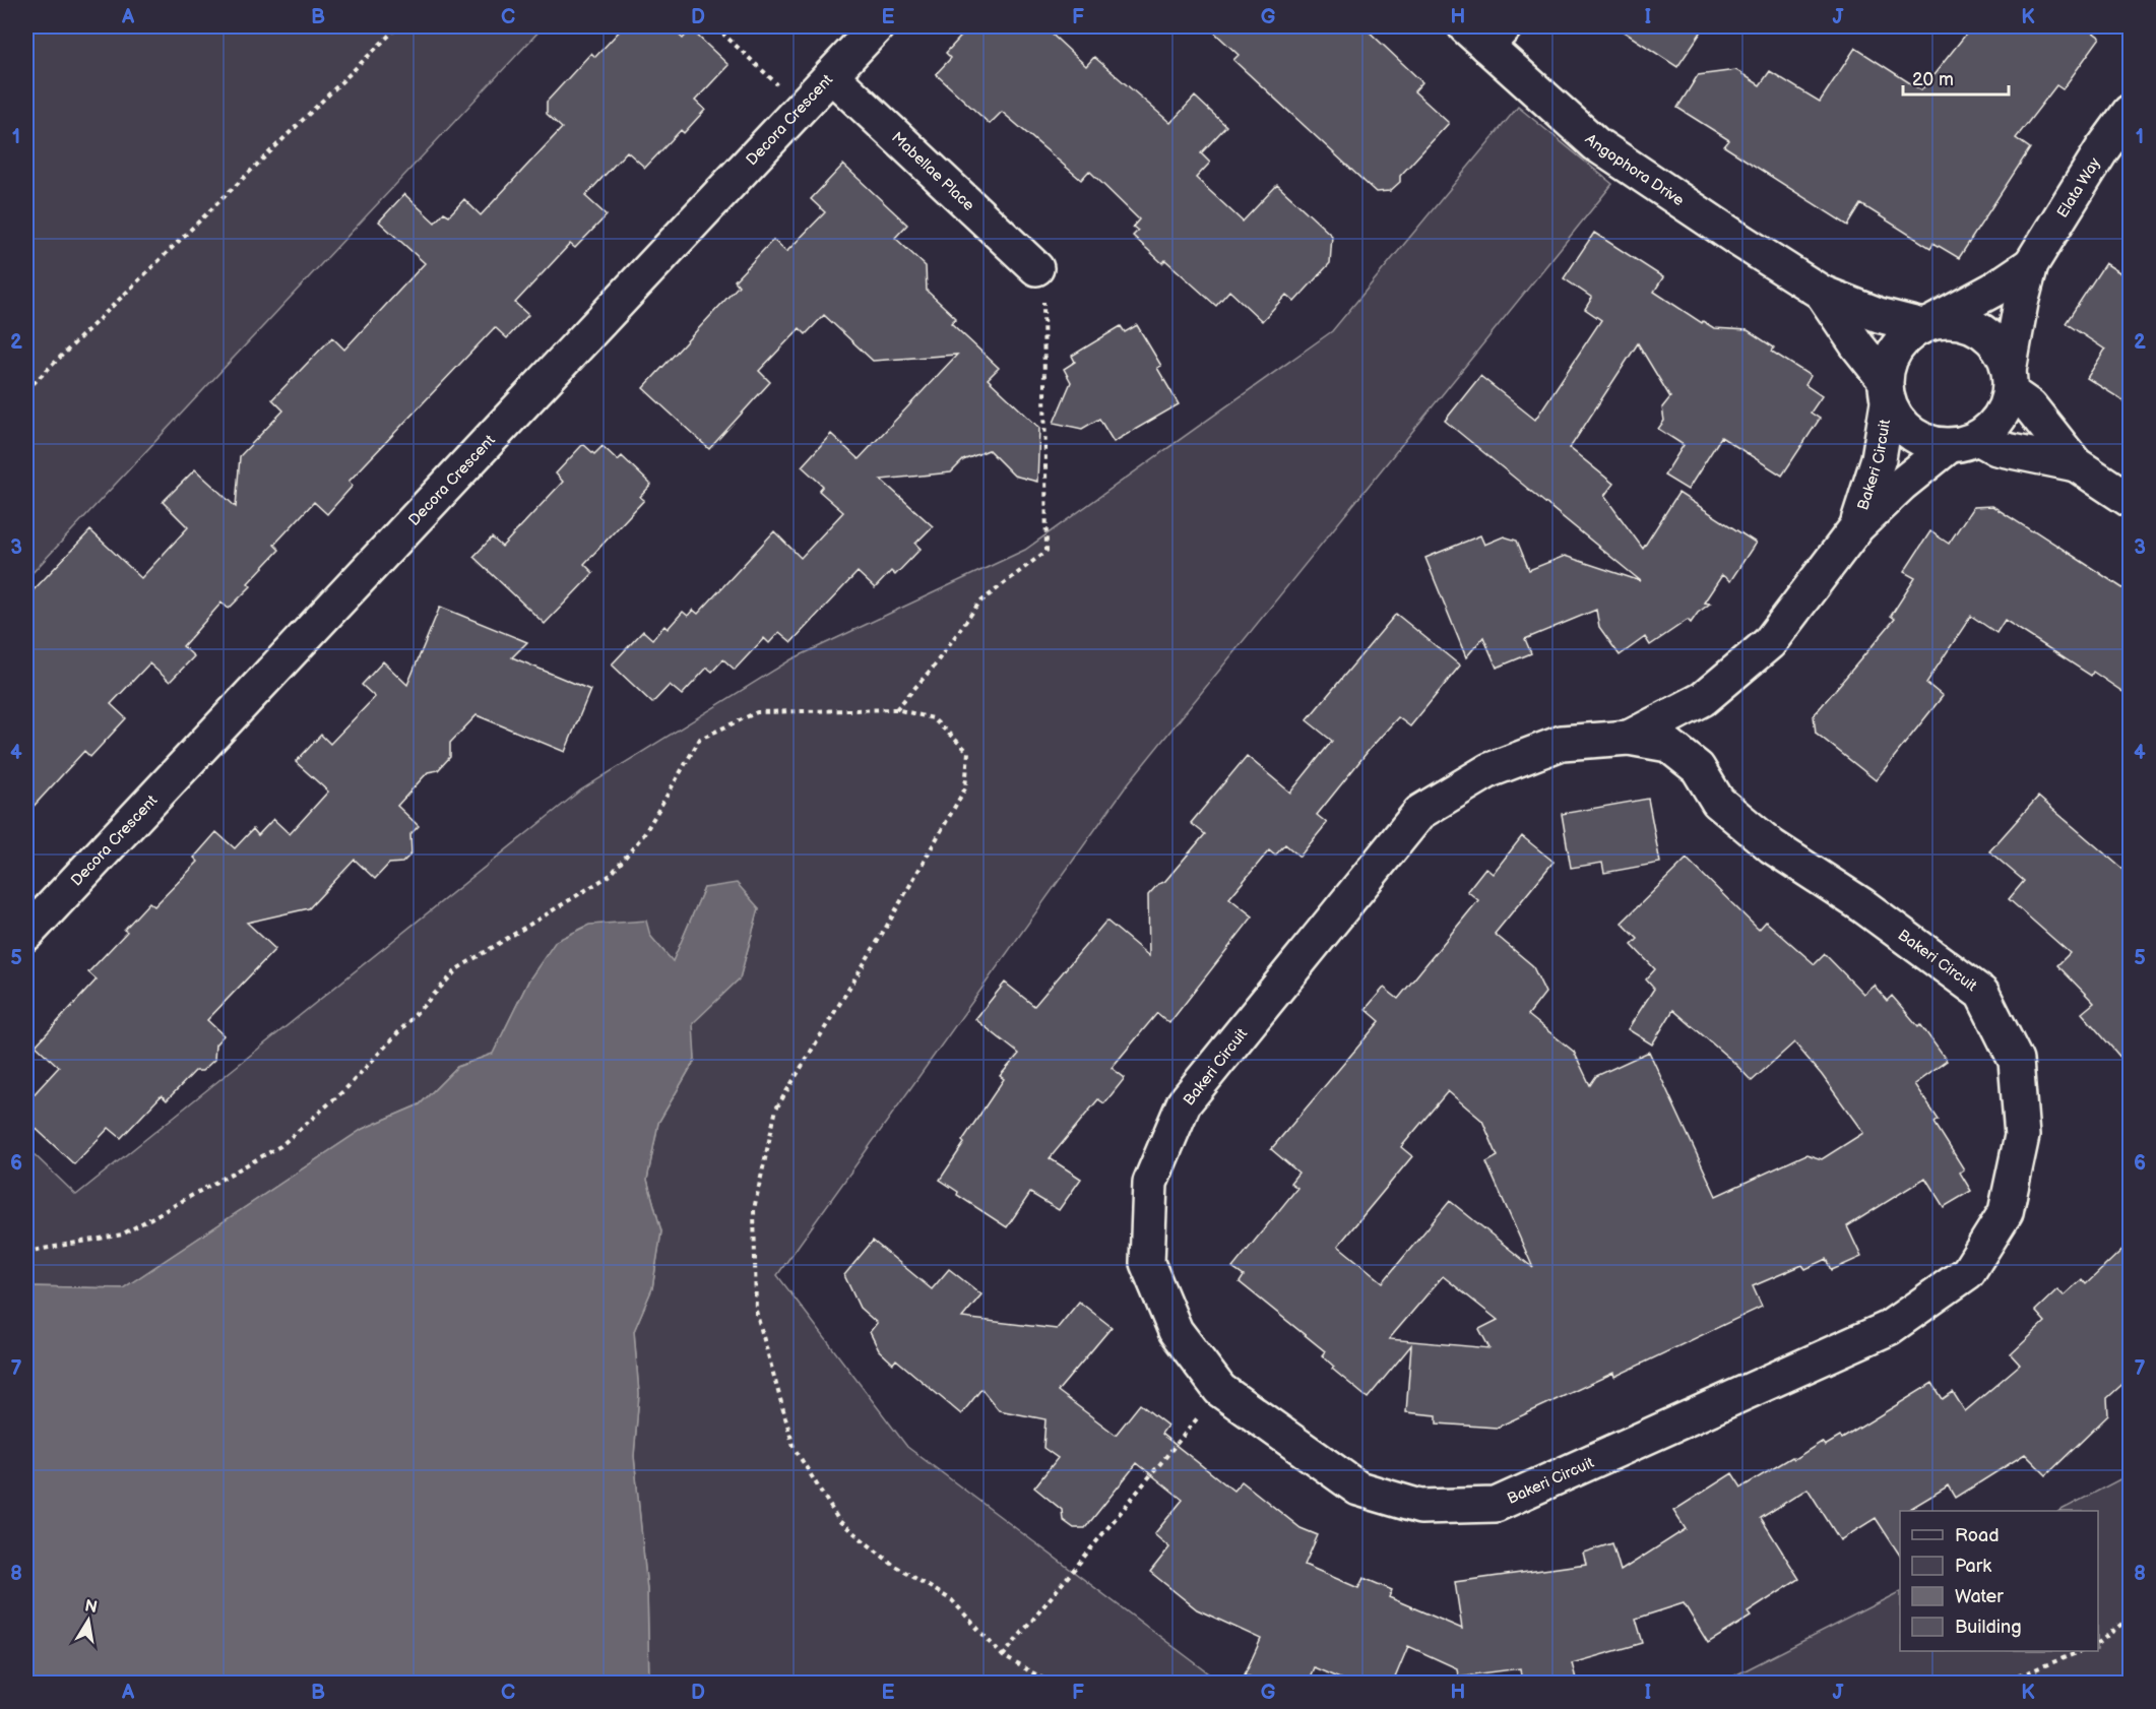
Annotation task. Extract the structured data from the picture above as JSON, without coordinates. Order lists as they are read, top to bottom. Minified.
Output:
{"streets":{"street":["Decora Crescent","Angophora Drive","Mabellae Place","Elata Way","Bakeri Circuit"]},"crossings":[["Decora Crescent","Mabellae Place"],["Angophora Drive","Elata Way"],["Angophora Drive","Bakeri Circuit"],["Elata Way","Bakeri Circuit"]],"legend":["Road","Park","Water","Building"],"scale_bar":"20 m","north":"top","grid":{"columns":["A","B","C","D","E","F","G","H","I","J","K"],"rows":["1","2","3","4","5","6","7","8"]}}
